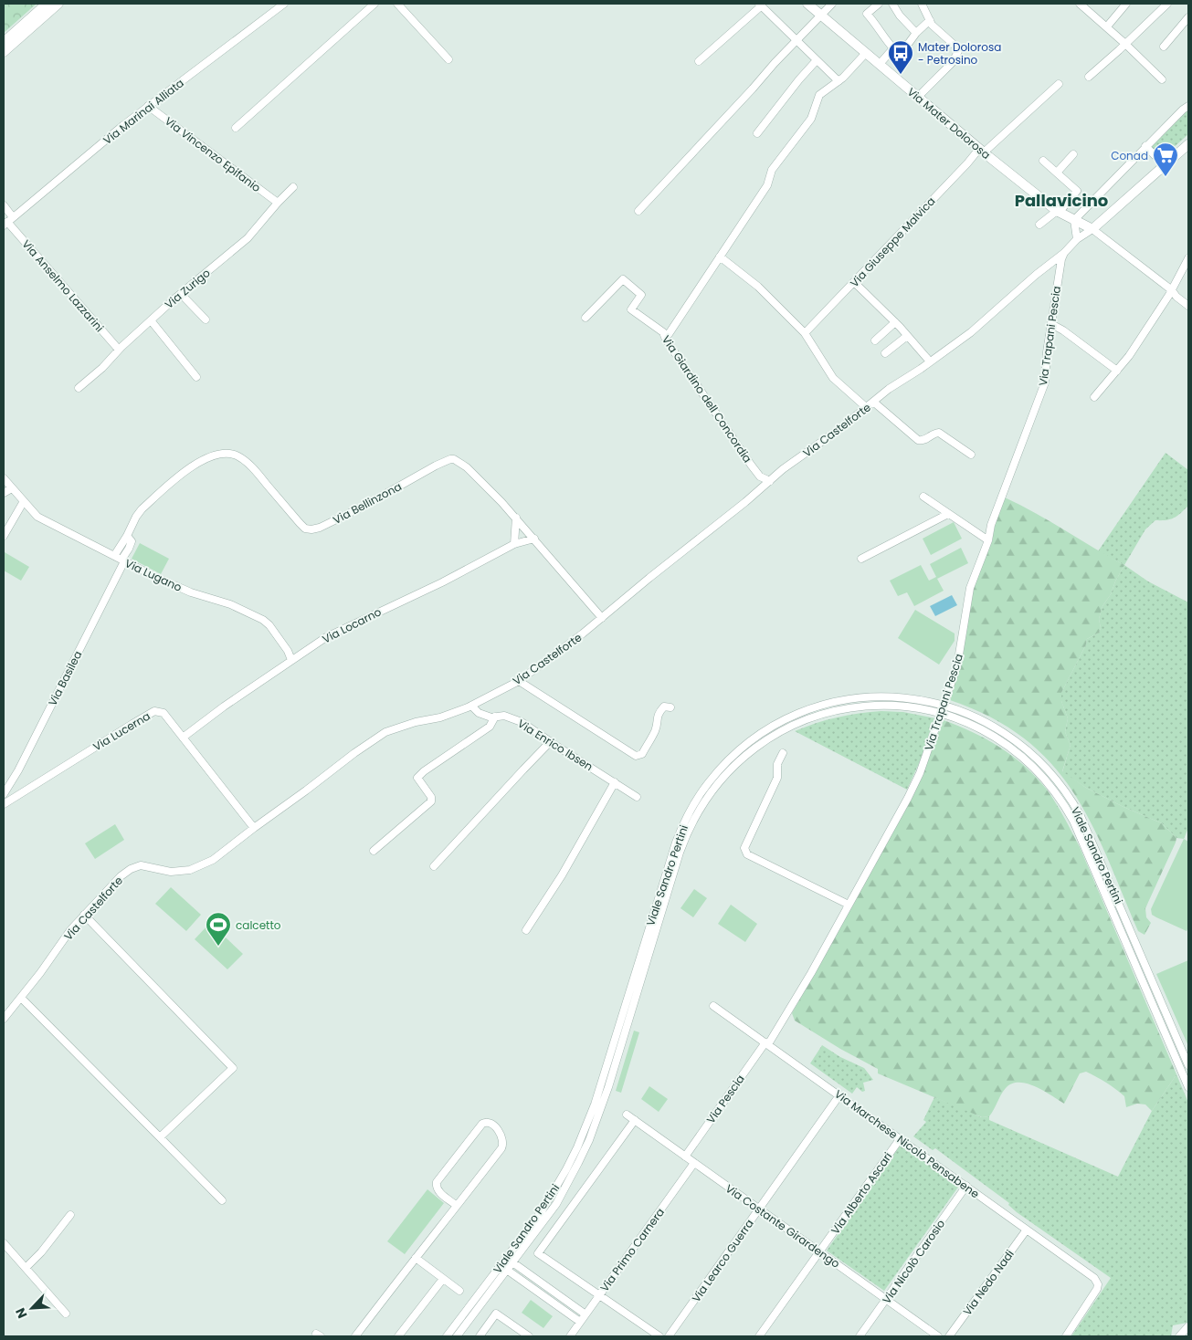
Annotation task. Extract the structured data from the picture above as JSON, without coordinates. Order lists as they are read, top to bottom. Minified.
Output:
{"streets":{"street":["Via Marinai Alliata","Via Mater Dolorosa","Via Vincenzo Epifanio","Via Giuseppe Malvica","Via Anselmo Lazzarini","Via Zurigo","Via Trapani Pescia","Via Giardino dell Concordia","Via Castelforte","Via Bellinzona","Via Lugano","Via Locarno","Via Basilea","Via Lucerna","Via Enrico Ibsen","Viale Sandro Pertini","Via Pescia","Via Marchese Nicolò Pensabene","Via Alberto Ascari","Via Costante Girardengo","Via Primo Carnera","Via Learco Guerra","Via Nicolò Carosio","Via Nedo Nadi"]},"crossings":[["Via Marinai Alliata","Via Vincenzo Epifanio"],["Via Marinai Alliata","Via Anselmo Lazzarini"],["Via Mater Dolorosa","Via Giuseppe Malvica"],["Via Mater Dolorosa","Via Castelforte"],["Via Vincenzo Epifanio","Via Zurigo"],["Via Anselmo Lazzarini","Via Zurigo"],["Via Trapani Pescia","Via Castelforte"],["Via Trapani Pescia","Viale Sandro Pertini"],["Via Trapani Pescia","Via Pescia"],["Via Trapani Pescia","Via Marchese Nicolò Pensabene"],["Via Giardino dell Concordia","Via Castelforte"],["Via Castelforte","Via Bellinzona"],["Via Castelforte","Via Lucerna"],["Via Castelforte","Via Enrico Ibsen"],["Via Bellinzona","Via Lugano"],["Via Bellinzona","Via Locarno"],["Via Bellinzona","Via Basilea"],["Via Lugano","Via Locarno"],["Via Lugano","Via Basilea"],["Via Locarno","Via Lucerna"],["Via Pescia","Via Marchese Nicolò Pensabene"],["Via Pescia","Via Costante Girardengo"],["Via Marchese Nicolò Pensabene","Via Alberto Ascari"],["Via Marchese Nicolò Pensabene","Via Learco Guerra"],["Via Marchese Nicolò Pensabene","Via Nicolò Carosio"],["Via Marchese Nicolò Pensabene","Via Nedo Nadi"],["Via Alberto Ascari","Via Costante Girardengo"],["Via Costante Girardengo","Via Primo Carnera"],["Via Costante Girardengo","Via Learco Guerra"],["Via Costante Girardengo","Via Nicolò Carosio"]],"districts":["Pallavicino"],"places":{"bus stop":["Mater Dolorosa - Petrosino"],"supermarket":["Conad"],"sports":["calcetto"]},"north":"bottom left"}
